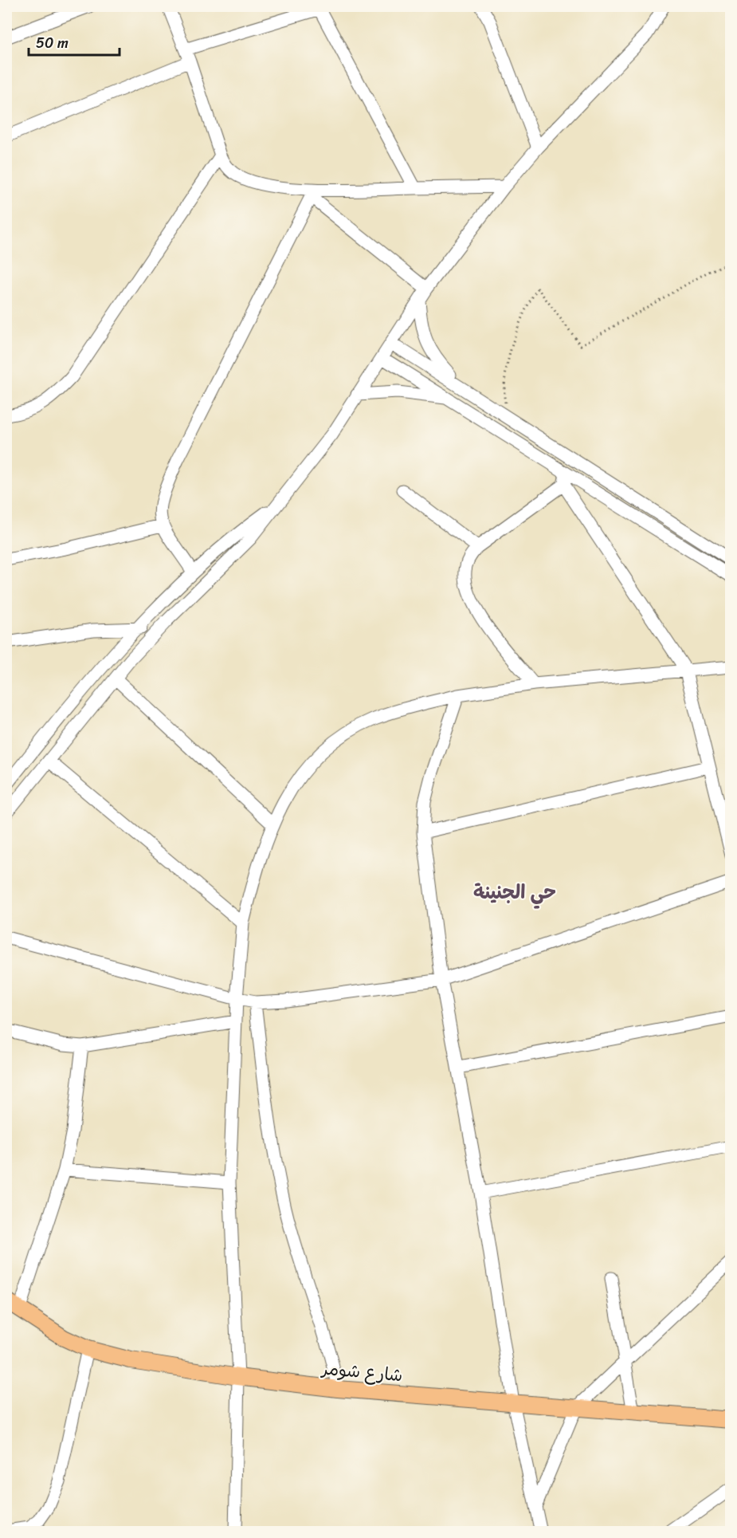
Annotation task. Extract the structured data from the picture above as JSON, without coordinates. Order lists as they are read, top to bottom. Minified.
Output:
{"streets":{"main road":["شارع شومر"]},"districts":["حي الجنينة"],"scale_bar":"50 m"}
